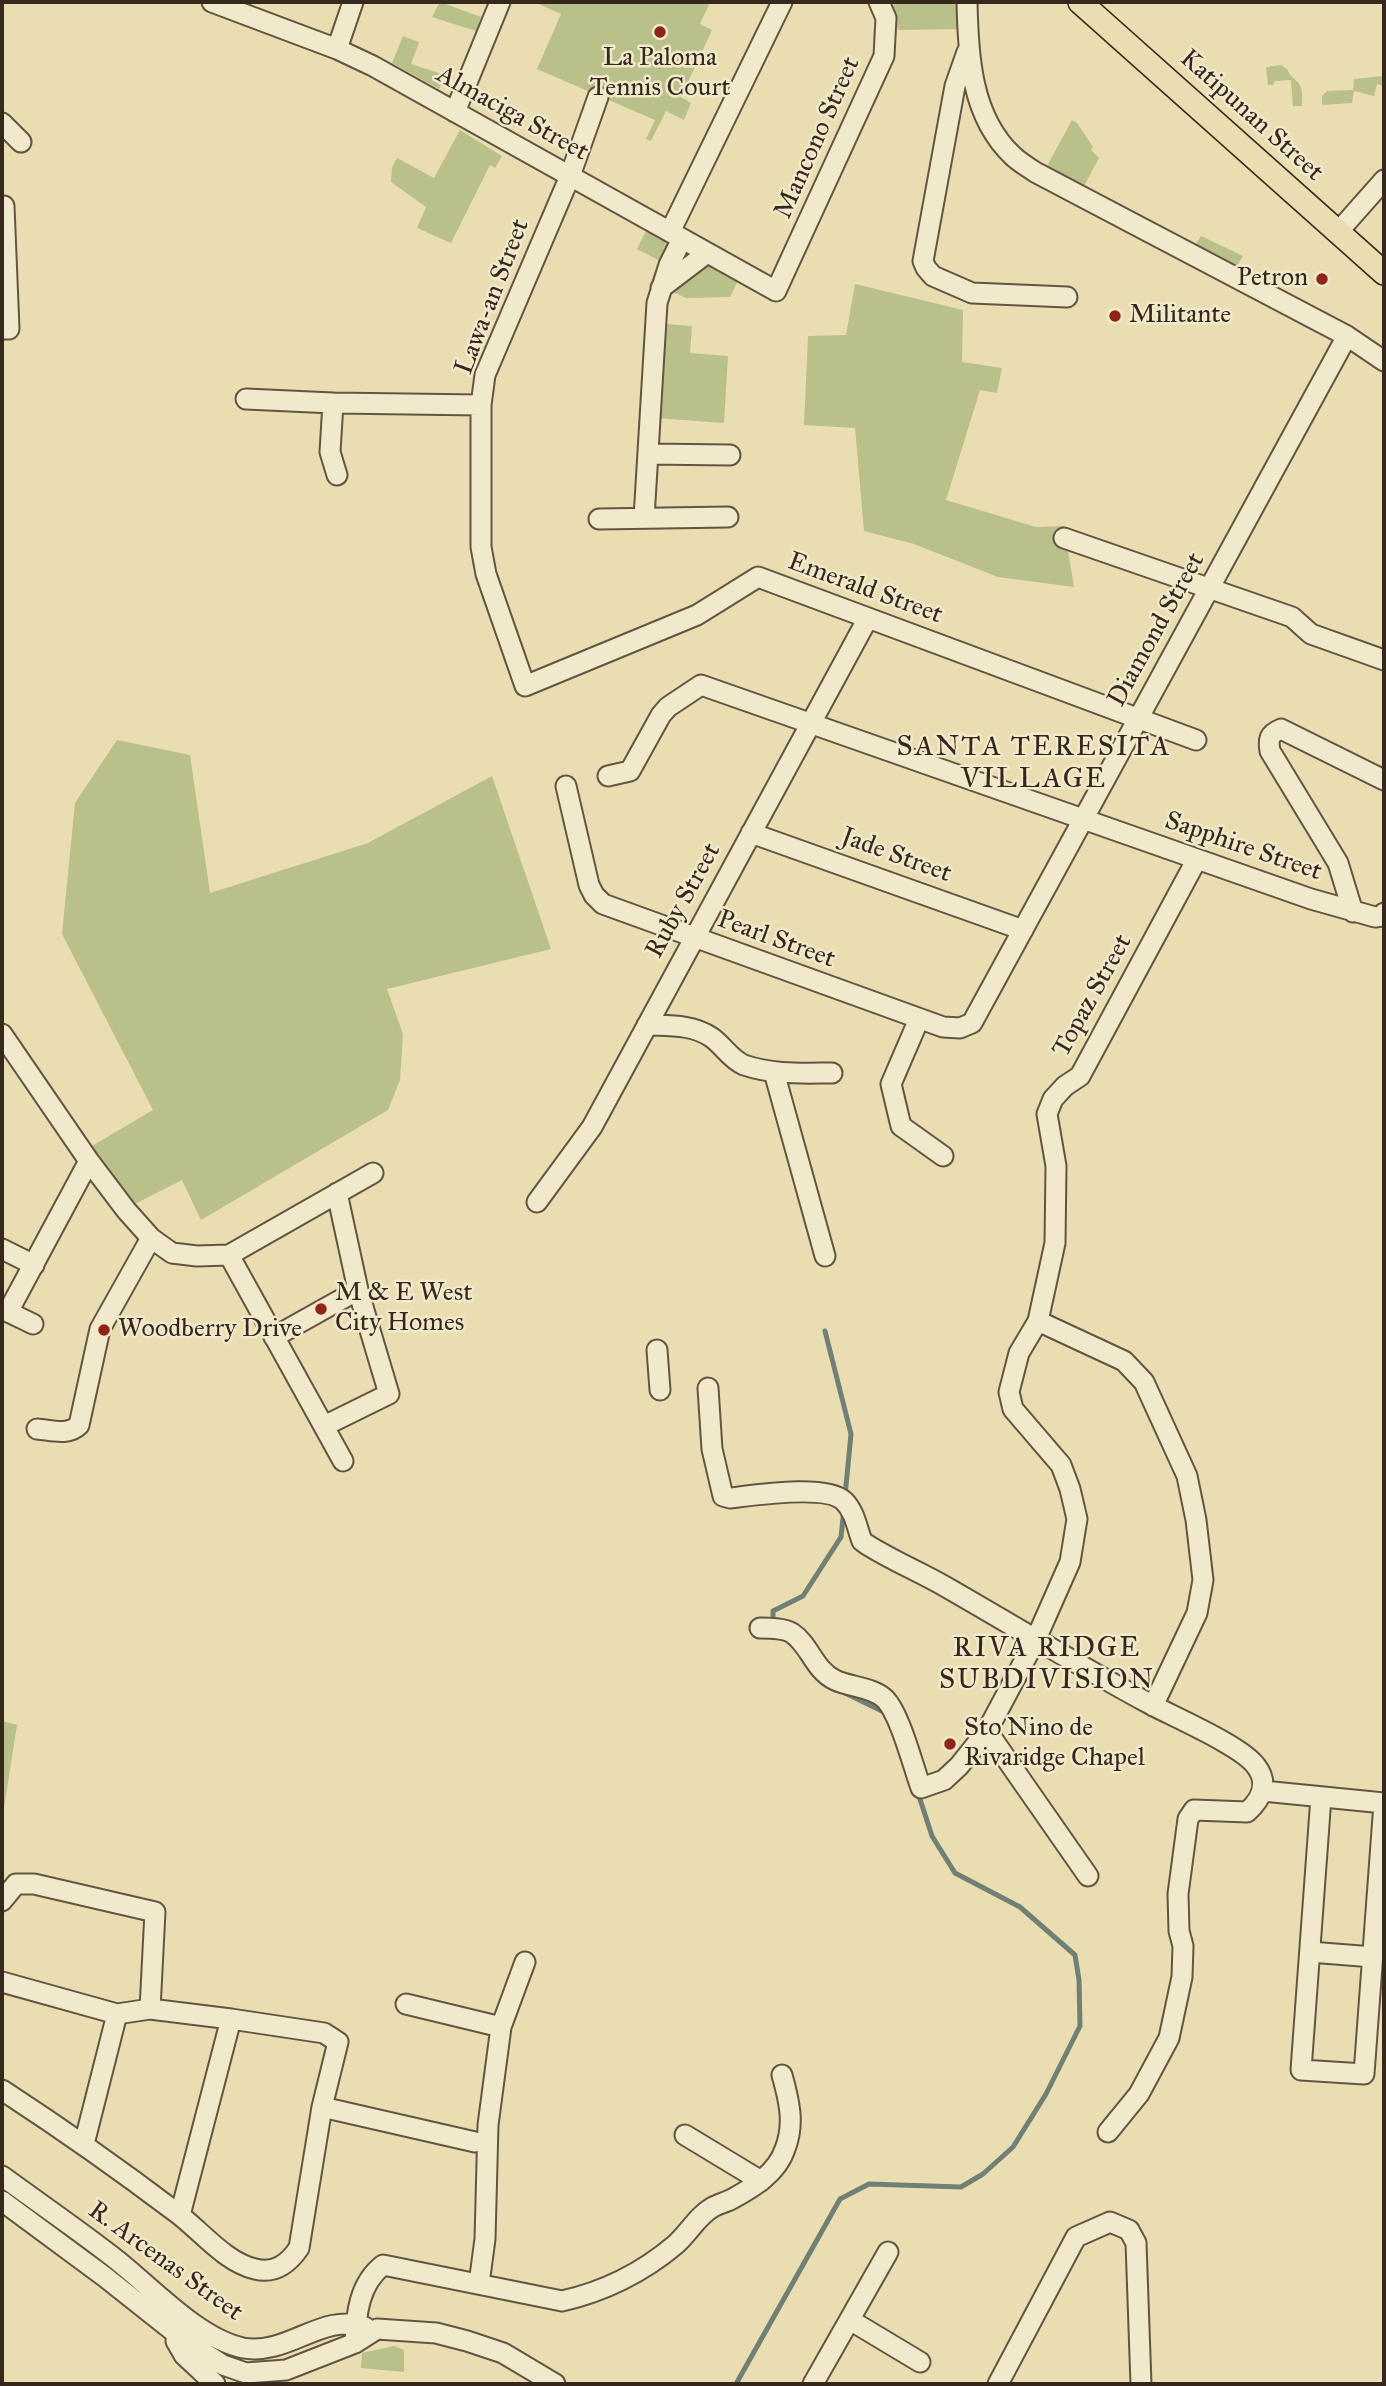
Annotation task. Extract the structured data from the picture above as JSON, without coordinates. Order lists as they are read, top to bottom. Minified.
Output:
{"streets":{"main road":["Katipunan Street"],"street":["Almaciga Street","Mancono Street","Lawa-an Street","Emerald Street","Diamond Street","Sapphire Street","Jade Street","Ruby Street","Pearl Street","Topaz Street","R. Arcenas Street"]},"crossings":[["Almaciga Street","Mancono Street"],["Almaciga Street","Lawa-an Street"],["Lawa-an Street","Emerald Street"],["Emerald Street","Diamond Street"],["Emerald Street","Ruby Street"],["Diamond Street","Sapphire Street"],["Diamond Street","Jade Street"],["Diamond Street","Pearl Street"],["Sapphire Street","Ruby Street"],["Sapphire Street","Topaz Street"],["Jade Street","Ruby Street"],["Ruby Street","Pearl Street"]],"districts":["SANTA TERESITA VILLAGE","RIVA RIDGE SUBDIVISION"],"places":["La Paloma Tennis Court","Petron","Militante","M & E West City Homes","Woodberry Drive","Sto Nino de Rivaridge Chapel"]}
